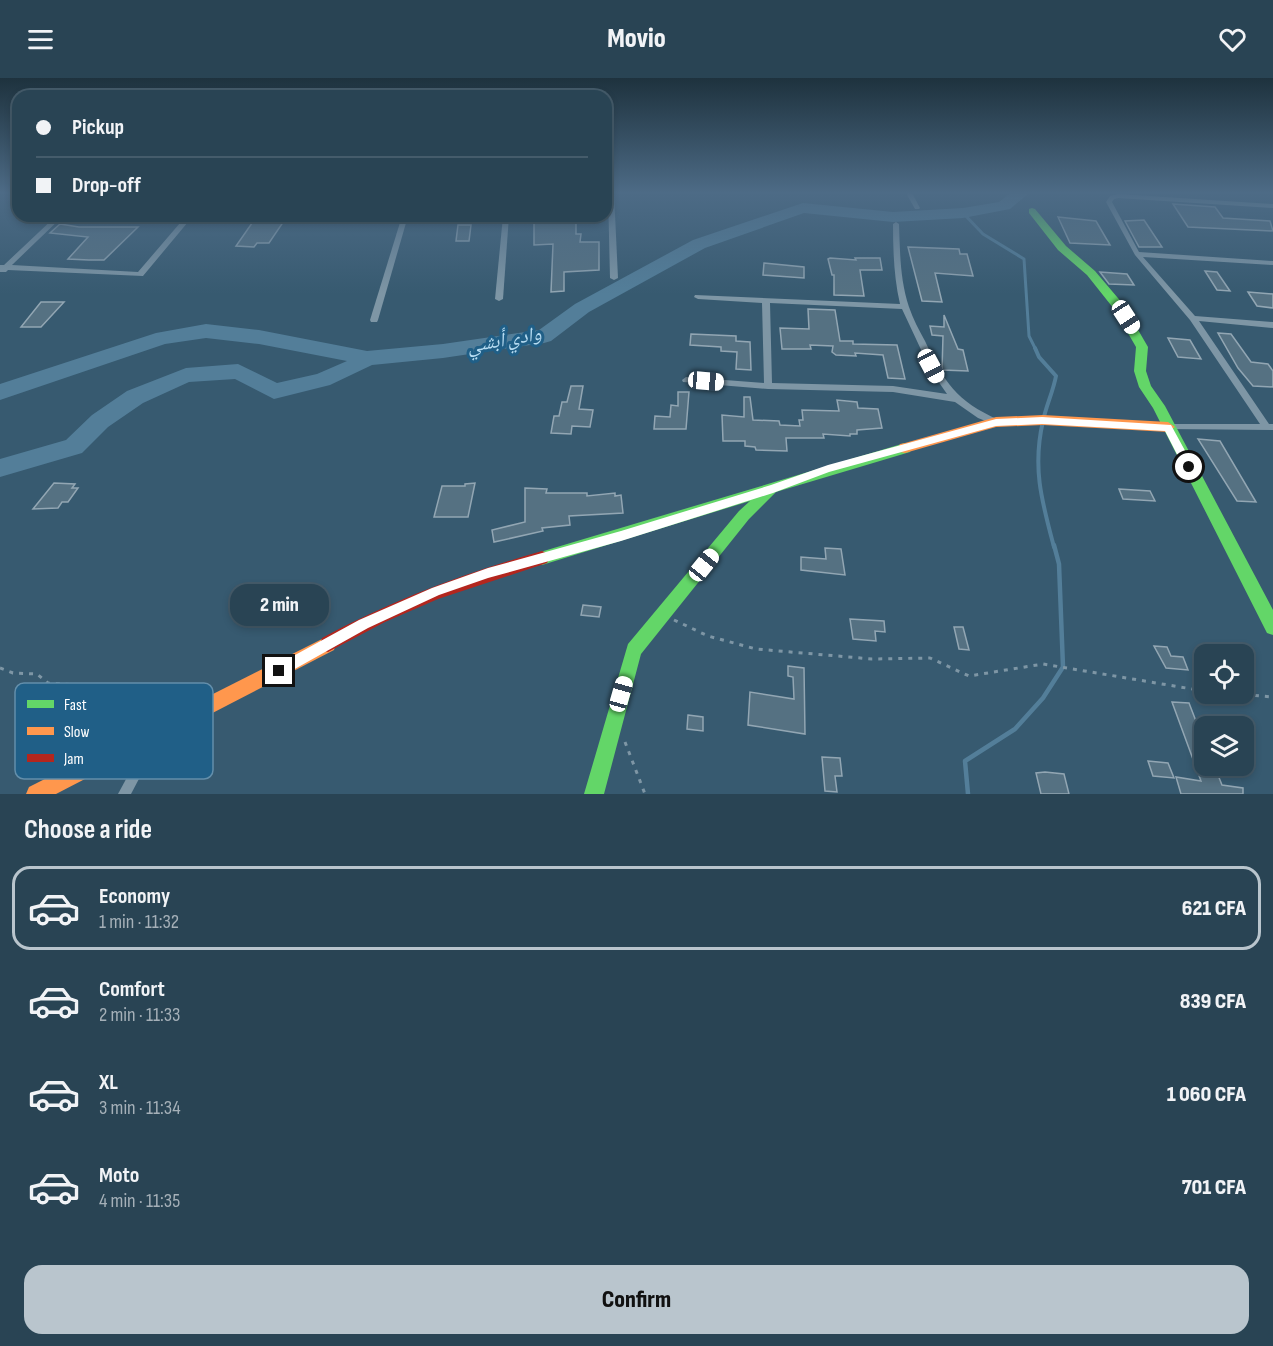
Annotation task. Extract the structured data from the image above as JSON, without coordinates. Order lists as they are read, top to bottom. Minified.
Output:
{"water":["وادي أبشي"],"legend":["Fast","Slow","Jam"],"page":{"header":"Movio","banner":["Pickup","Drop-off"],"bubble":"2 min","heading":"Choose a ride","list":[{"name":"Economy","note":"1 min · 11:32","value":"621 CFA"},{"name":"Comfort","note":"2 min · 11:33","value":"839 CFA"},{"name":"XL","note":"3 min · 11:34","value":"1 060 CFA"},{"name":"Moto","note":"4 min · 11:35","value":"701 CFA"}],"buttons":"Confirm"}}
